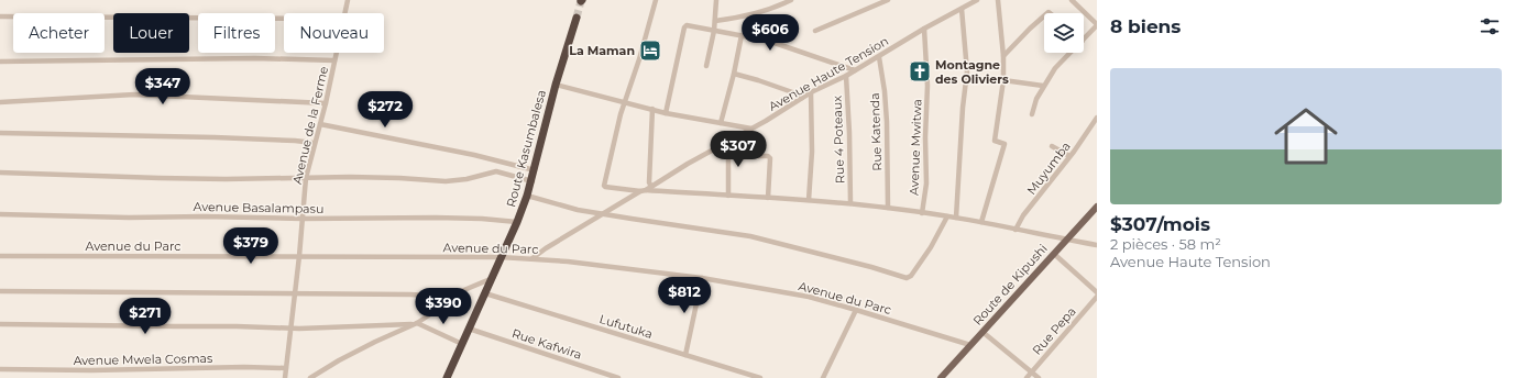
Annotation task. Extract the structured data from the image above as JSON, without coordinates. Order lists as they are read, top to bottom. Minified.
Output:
{"streets":{"highway":["Route Kasumbalesa"],"main road":["Route de Kipushi"],"street":["Avenue Haute Tension","Avenue de la Ferme","Rue Katenda","Rue 4 Poteaux","Avenue Mwitwa","Muyumba","Avenue Basalampasu","Avenue du Parc","Lufutuka","Rue Pepa","Rue Kafwira","Avenue Mwela Cosmas"]},"crossings":[["Avenue Haute Tension","Rue Katenda"],["Avenue Haute Tension","Rue 4 Poteaux"],["Avenue Haute Tension","Avenue Mwitwa"],["Avenue Haute Tension","Avenue du Parc"],["Avenue de la Ferme","Avenue Basalampasu"],["Avenue de la Ferme","Avenue du Parc"],["Avenue de la Ferme","Avenue Mwela Cosmas"],["Route Kasumbalesa","Avenue Basalampasu"],["Route Kasumbalesa","Avenue du Parc"],["Route Kasumbalesa","Lufutuka"],["Route Kasumbalesa","Rue Kafwira"],["Avenue du Parc","Route de Kipushi"]],"places":{"hotel":["La Maman"],"church":["Montagne des Oliviers"]},"page":{"heading":"8 biens","chip":["Acheter","Louer","Filtres","Nouveau"],"price":["$606","$347","$272","$307","$379","$812","$390","$271"],"list":[{"name":"$307/mois","note":"2 pièces · 58 m² · Avenue Haute Tension"}]}}
